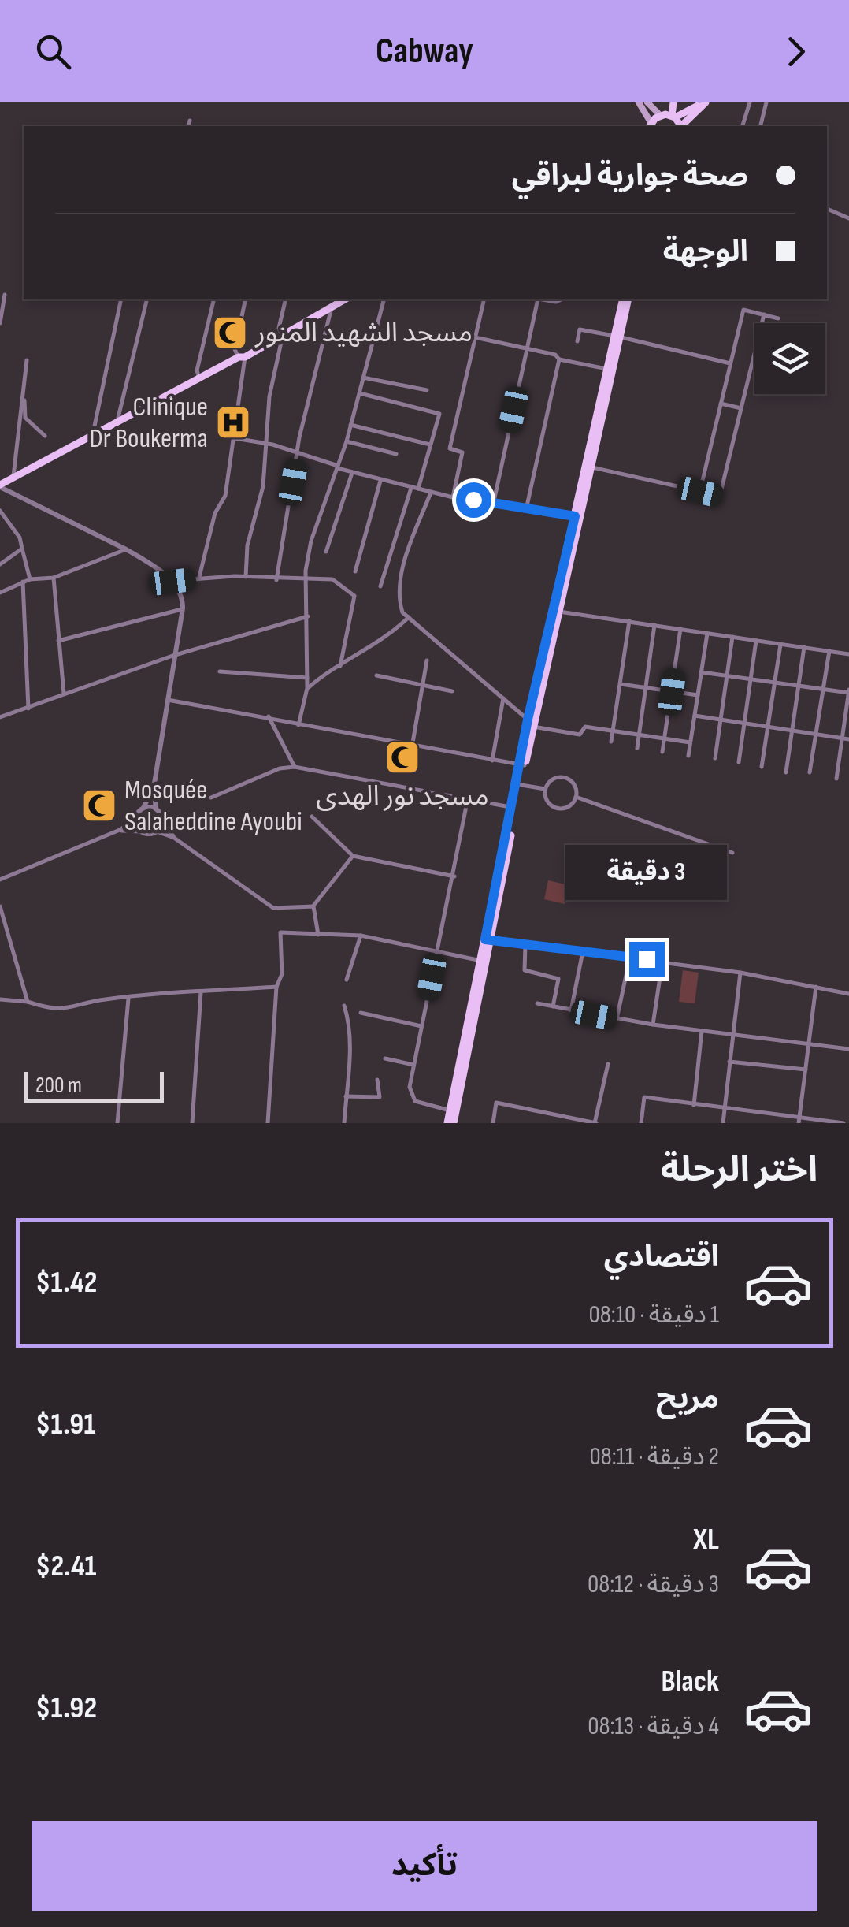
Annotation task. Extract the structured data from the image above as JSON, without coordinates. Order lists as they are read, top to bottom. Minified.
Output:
{"places":{"mosque":["مسجد الشهيد المنور","مسجد نور الهدى","Mosquée Salaheddine Ayoubi"],"hospital":["Clinique Dr Boukerma"]},"scale_bar":"200 m","page":{"header":"Cabway","banner":["صحة جوارية لبراقي","الوجهة"],"bubble":"3 دقيقة","scale":"200 m","heading":"اختر الرحلة","list":[{"name":"اقتصادي","note":"1 دقيقة · 08:10","value":"$1.42"},{"name":"مريح","note":"2 دقيقة · 08:11","value":"$1.91"},{"name":"XL","note":"3 دقيقة · 08:12","value":"$2.41"},{"name":"Black","note":"4 دقيقة · 08:13","value":"$1.92"}],"buttons":"تأكيد"}}
